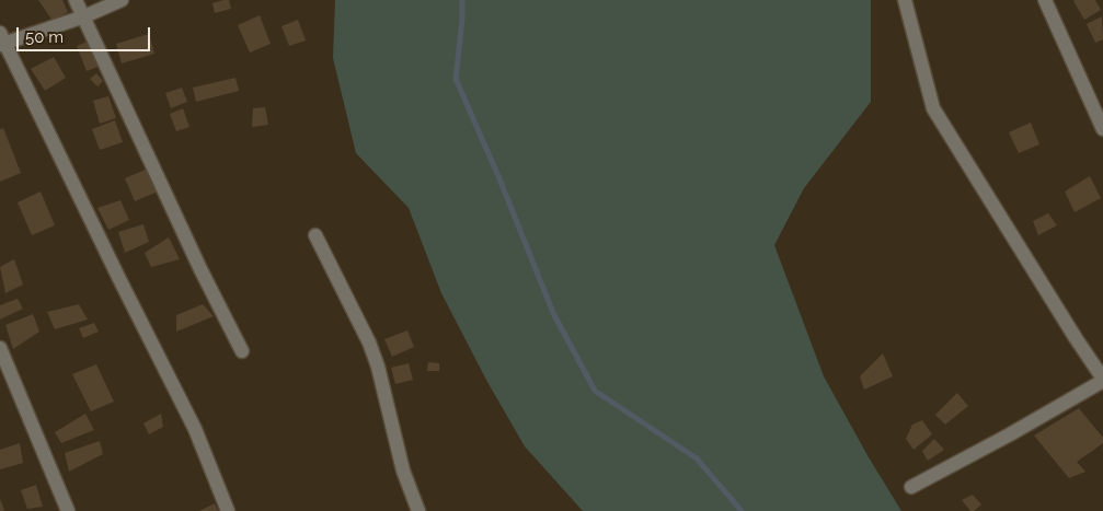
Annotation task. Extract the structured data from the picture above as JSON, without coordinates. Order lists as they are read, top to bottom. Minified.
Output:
{"scale_bar":"50 m"}
